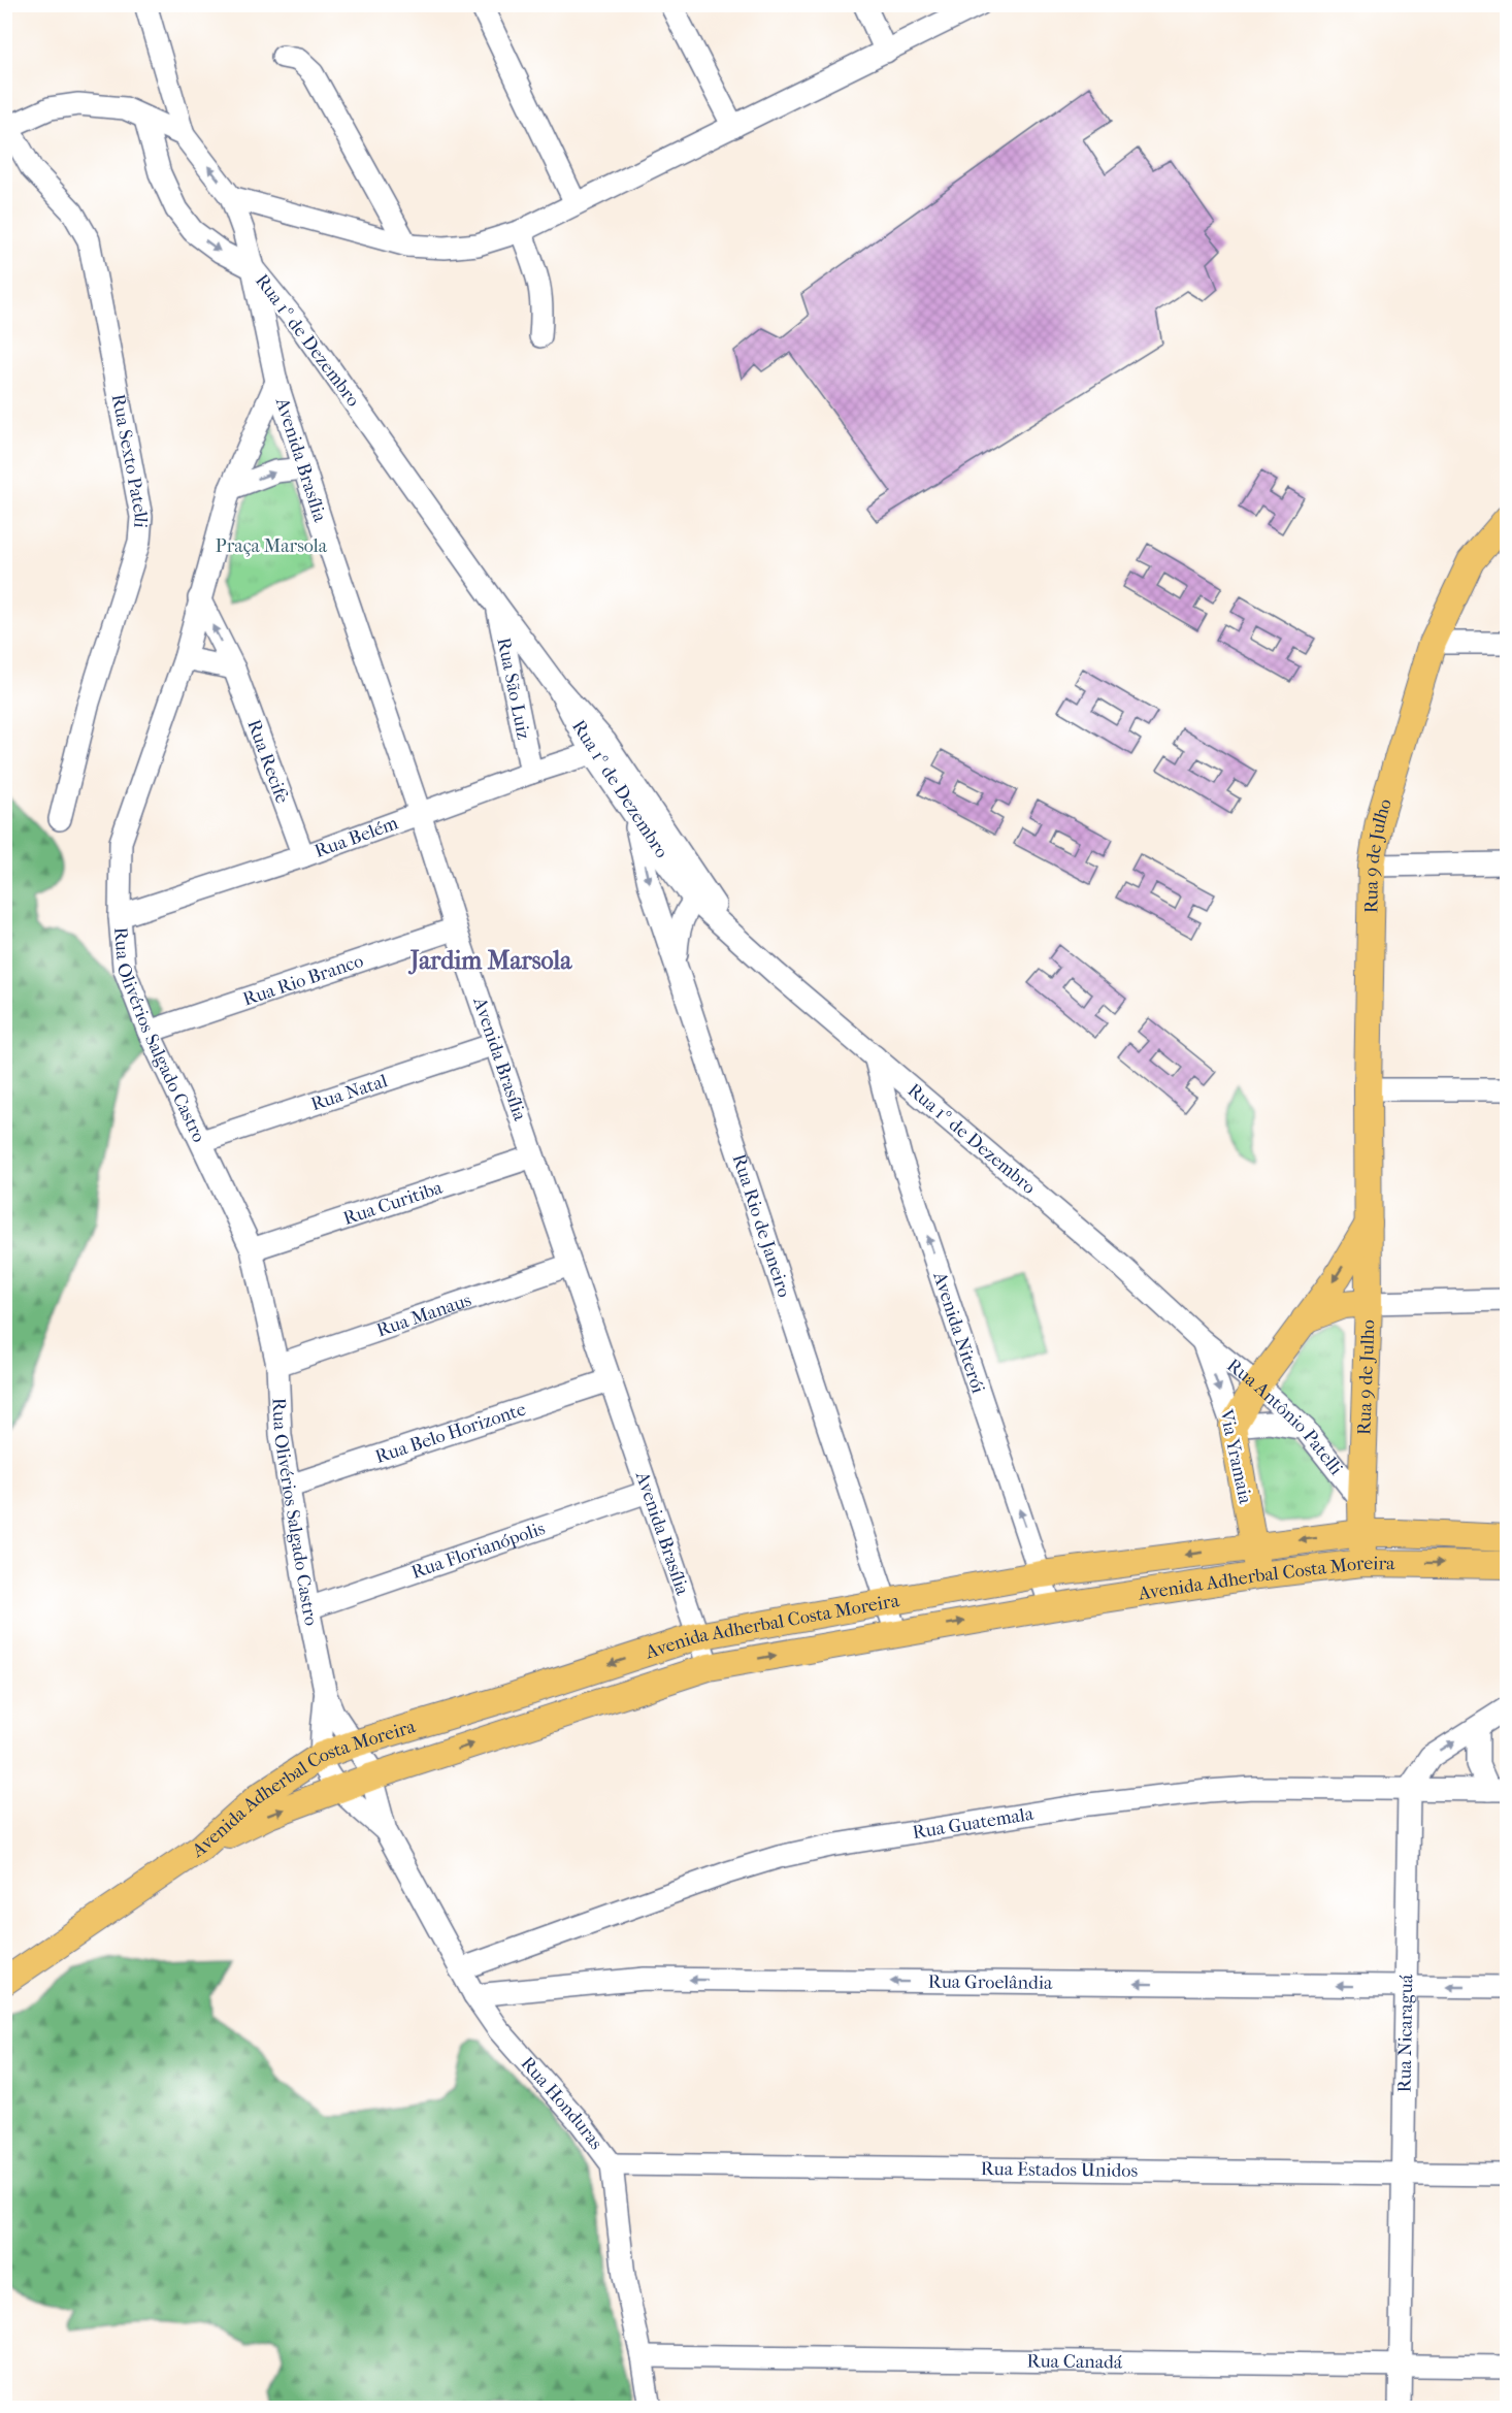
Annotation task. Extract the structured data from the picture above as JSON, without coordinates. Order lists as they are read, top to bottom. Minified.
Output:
{"streets":{"main road":["Rua 9 de Julho","Via Yramaia","Avenida Adherbal Costa Moreira"],"street":["Rua 1º de Dezembro","Avenida Brasília","Rua Sexto Patelli","Rua São Luiz","Rua Recife","Rua Belém","Rua Rio Branco","Rua Olivérios Salgado Castro","Rua Natal","Rua Curitiba","Rua Rio de Janeiro","Rua Manaus","Avenida Niterói","Rua Antônio Patelli","Rua Belo Horizonte","Rua Florianópolis","Rua Guatemala","Rua Groelândia","Rua Nicaraguá","Rua Honduras","Rua Estados Unidos","Rua Canadá"]},"crossings":[["Rua 1º de Dezembro","Avenida Brasília"],["Rua 1º de Dezembro","Rua São Luiz"],["Rua 1º de Dezembro","Rua Belém"],["Rua 1º de Dezembro","Rua Rio de Janeiro"],["Rua 1º de Dezembro","Avenida Niterói"],["Rua 1º de Dezembro","Rua Antônio Patelli"],["Rua 1º de Dezembro","Via Yramaia"],["Avenida Brasília","Rua Belém"],["Avenida Brasília","Rua Rio Branco"],["Avenida Brasília","Rua Olivérios Salgado Castro"],["Avenida Brasília","Rua Natal"],["Avenida Brasília","Rua Curitiba"],["Avenida Brasília","Rua Manaus"],["Avenida Brasília","Rua Belo Horizonte"],["Avenida Brasília","Rua Florianópolis"],["Avenida Brasília","Avenida Adherbal Costa Moreira"],["Rua São Luiz","Rua Belém"],["Rua Recife","Rua Belém"],["Rua Recife","Rua Olivérios Salgado Castro"],["Rua Belém","Rua Olivérios Salgado Castro"],["Rua 9 de Julho","Rua Antônio Patelli"],["Rua 9 de Julho","Avenida Adherbal Costa Moreira"],["Rua Rio Branco","Rua Olivérios Salgado Castro"],["Rua Olivérios Salgado Castro","Rua Natal"],["Rua Olivérios Salgado Castro","Rua Curitiba"],["Rua Olivérios Salgado Castro","Rua Manaus"],["Rua Olivérios Salgado Castro","Rua Belo Horizonte"],["Rua Olivérios Salgado Castro","Rua Florianópolis"],["Rua Rio de Janeiro","Avenida Adherbal Costa Moreira"],["Avenida Niterói","Avenida Adherbal Costa Moreira"],["Rua Antônio Patelli","Via Yramaia"],["Via Yramaia","Avenida Adherbal Costa Moreira"],["Rua Guatemala","Rua Nicaraguá"],["Rua Guatemala","Rua Honduras"],["Rua Groelândia","Rua Nicaraguá"],["Rua Groelândia","Rua Honduras"],["Rua Nicaraguá","Rua Estados Unidos"],["Rua Nicaraguá","Rua Canadá"],["Rua Honduras","Rua Estados Unidos"],["Rua Honduras","Rua Canadá"]],"one_way":["Avenida Niterói","Via Yramaia","Rua Groelândia"],"districts":["Jardim Marsola"],"parks":["Praça Marsola"]}
